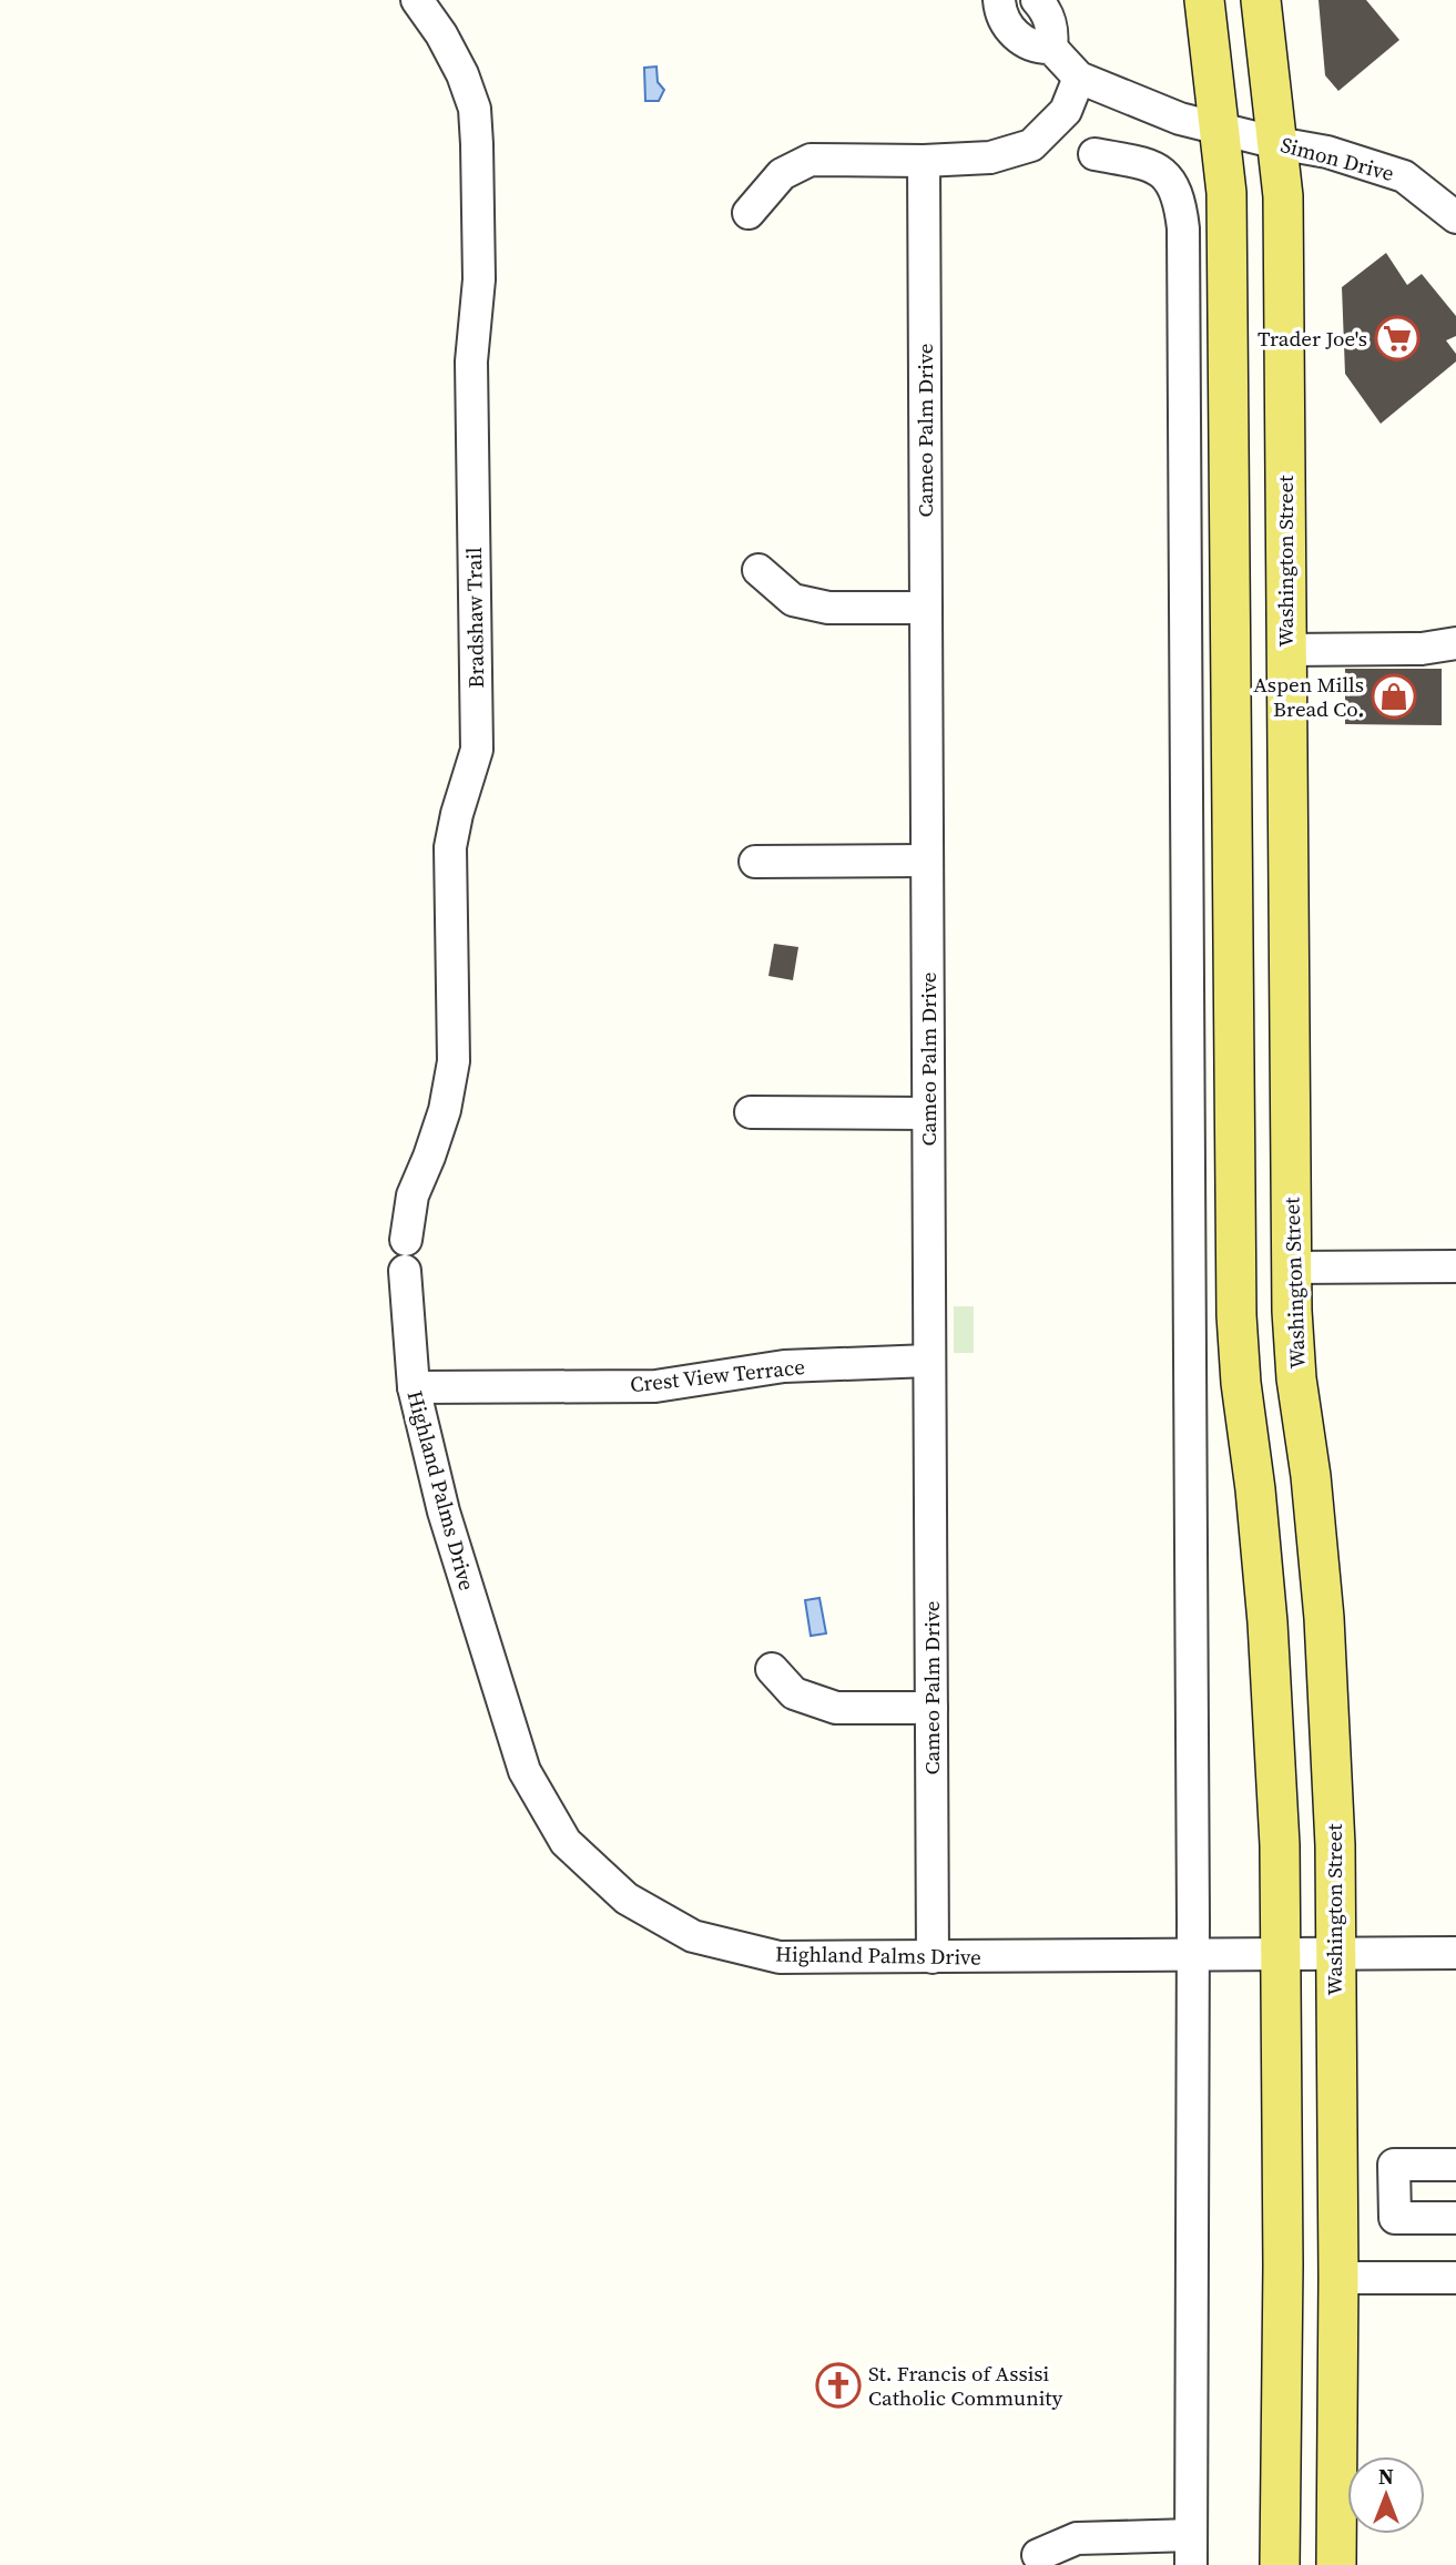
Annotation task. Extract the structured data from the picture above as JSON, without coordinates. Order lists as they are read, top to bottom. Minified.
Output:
{"streets":{"main road":["Washington Street"],"street":["Simon Drive","Cameo Palm Drive","Bradshaw Trail","Crest View Terrace","Highland Palms Drive"]},"crossings":[["Simon Drive","Washington Street"],["Cameo Palm Drive","Crest View Terrace"],["Cameo Palm Drive","Highland Palms Drive"],["Washington Street","Highland Palms Drive"],["Crest View Terrace","Highland Palms Drive"]],"places":{"supermarket":["Trader Joe's"],"shop":["Aspen Mills Bread Co."],"church":["St. Francis of Assisi Catholic Community"]},"north":"top"}
